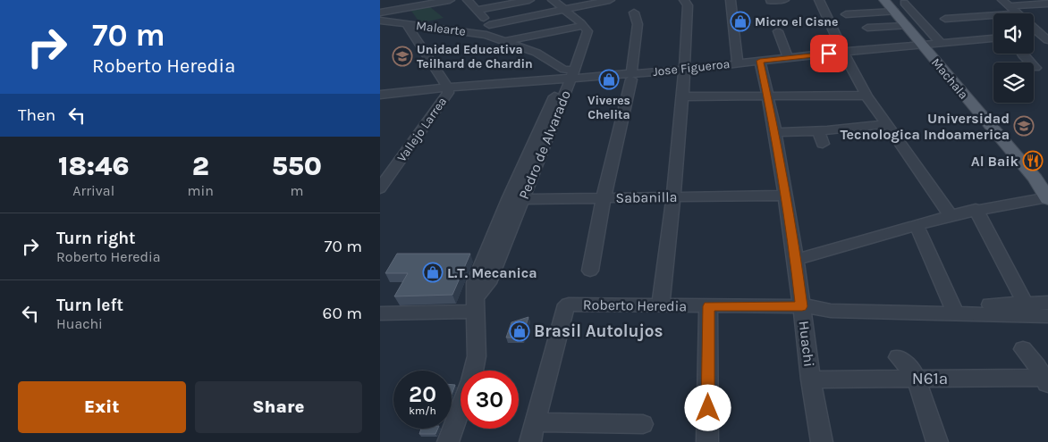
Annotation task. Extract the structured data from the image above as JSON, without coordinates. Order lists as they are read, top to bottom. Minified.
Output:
{"streets":{"main road":["Machala"],"street":["Malearte","Jose Figueroa","Vallejo Larrea","Pedro de Alvarado","Sabanilla","Roberto Heredia","Huachi","N61a"]},"crossings":[["Malearte","Jose Figueroa"],["Malearte","Vallejo Larrea"],["Malearte","Pedro de Alvarado"],["Jose Figueroa","Machala"],["Jose Figueroa","Vallejo Larrea"],["Jose Figueroa","Pedro de Alvarado"],["Jose Figueroa","Huachi"],["Pedro de Alvarado","Sabanilla"],["Sabanilla","Huachi"],["Roberto Heredia","Huachi"],["Huachi","N61a"]],"places":{"shop":["Micro el Cisne","Viveres Chelita","L.T. Mecanica","Brasil Autolujos"],"school or university":["Unidad Educativa Teilhard de Chardin","Universidad Tecnologica Indoamerica"],"restaurant":["Al Baik"]},"page":{"turn":["70 m","Roberto Heredia"],"then":"Then","eta":["18:46","Arrival","2","min","550","m"],"list":[{"name":"Turn right","note":"Roberto Heredia","value":"70 m"},{"name":"Turn left","note":"Huachi","value":"60 m"}],"speed":"20 km/h","limit":"30","buttons":["Exit","Share"]}}
